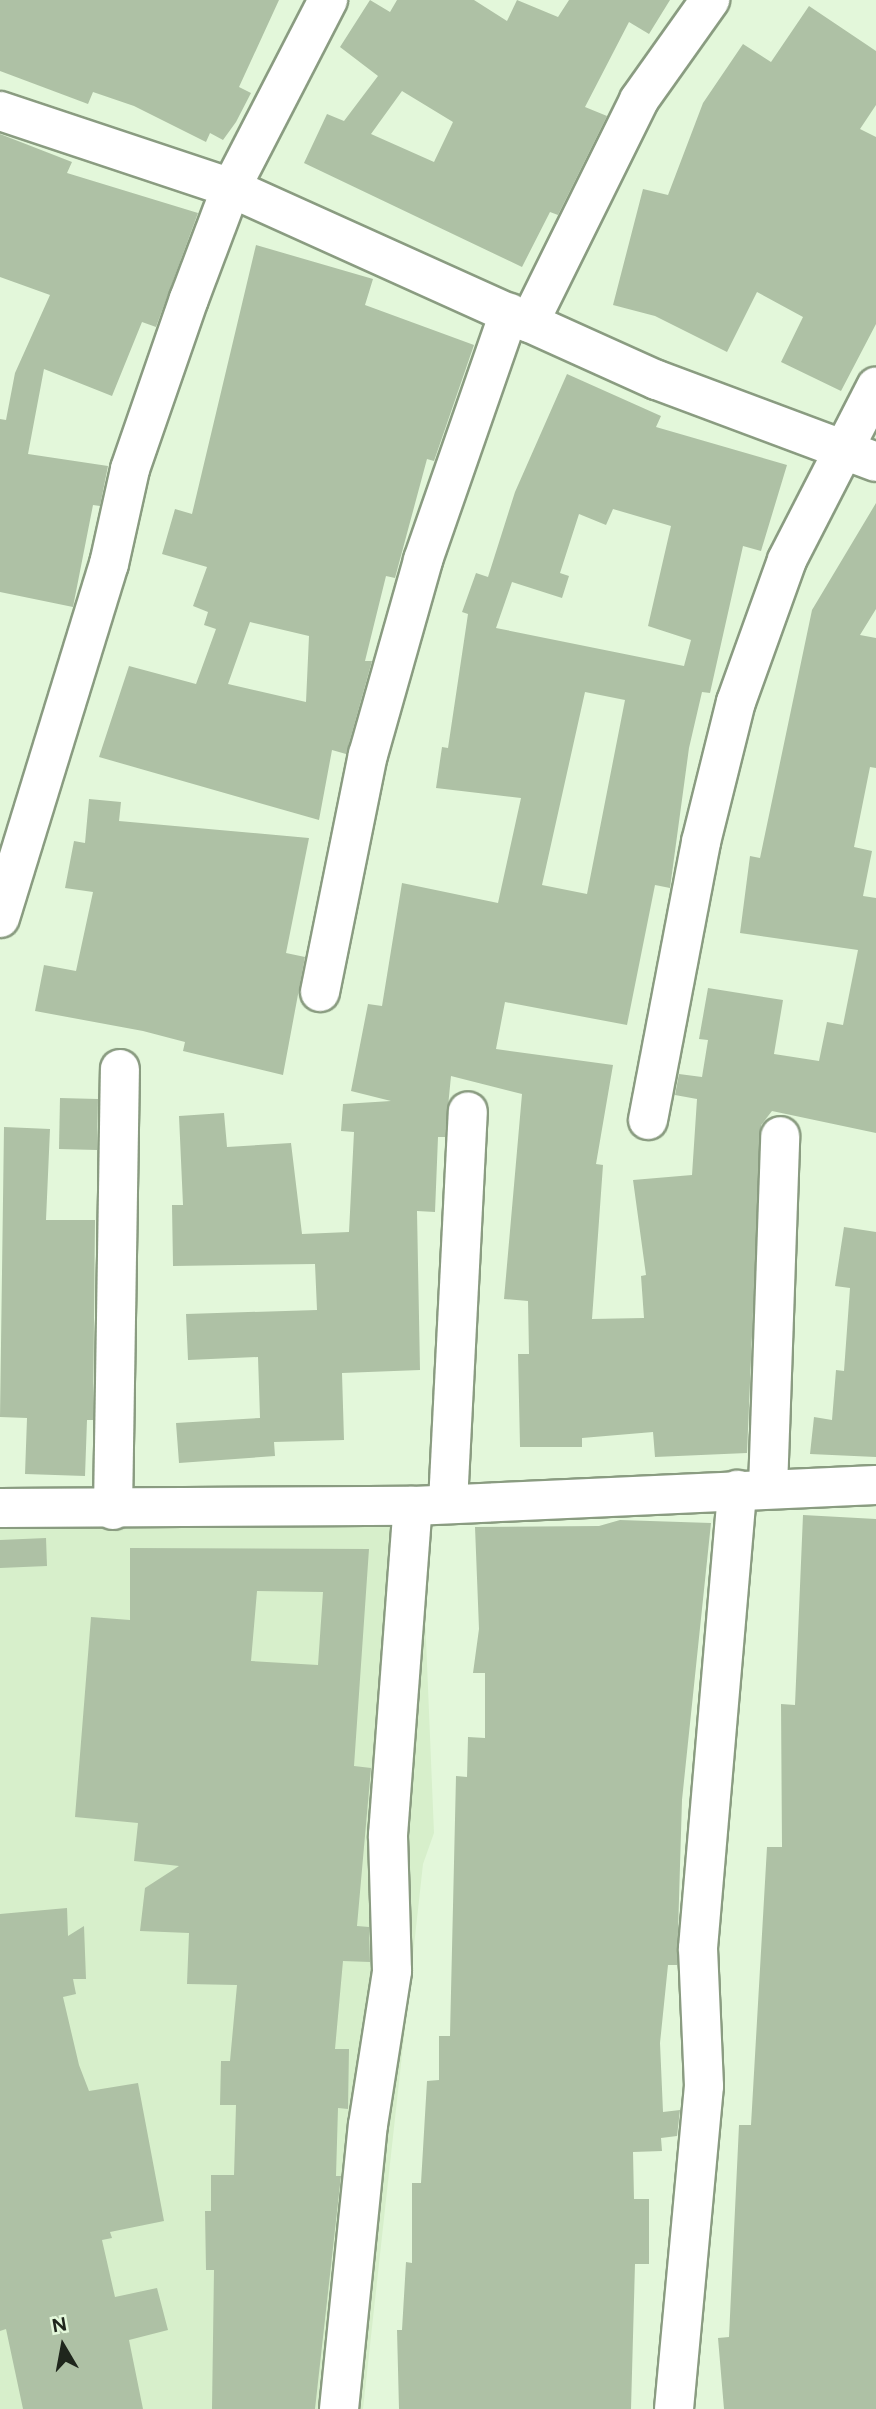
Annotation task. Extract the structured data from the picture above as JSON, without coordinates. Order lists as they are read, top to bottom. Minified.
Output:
{"north":"top"}
